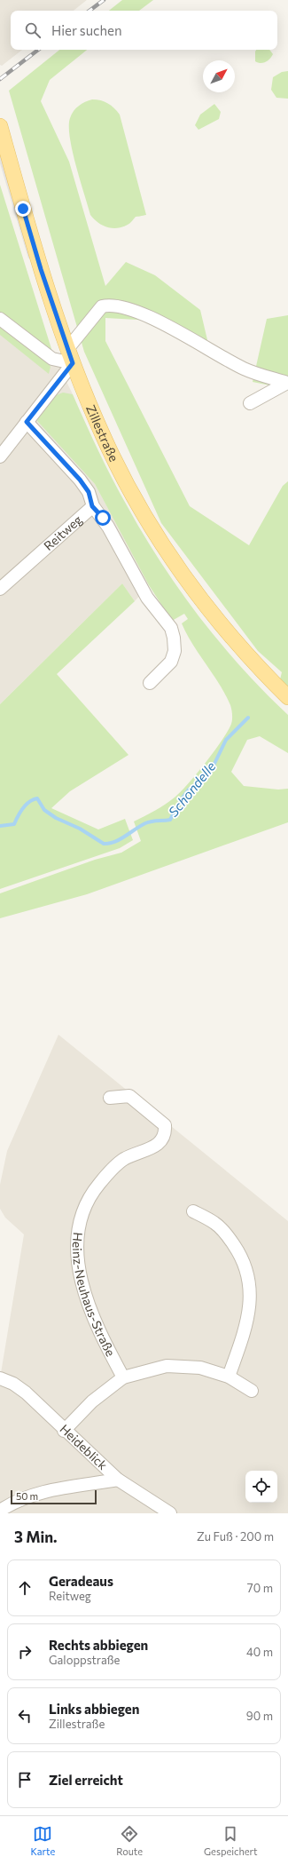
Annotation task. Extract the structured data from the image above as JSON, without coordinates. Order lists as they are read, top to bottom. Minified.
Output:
{"streets":{"main road":["Zillestraße"],"street":["Reitweg","Heinz-Neuhaus-Straße","Heideblick"]},"water":["Schondelle"],"scale_bar":"50 m","north":"top right","page":{"search":"Hier suchen","scale":"50 m","heading":["3 Min.","Zu Fuß · 200 m"],"list":[["Geradeaus","Reitweg","70 m"],["Rechts abbiegen","Galoppstraße","40 m"],["Links abbiegen","Zillestraße","90 m"],"Ziel erreicht"],"nav":["Karte","Route","Gespeichert"]}}
